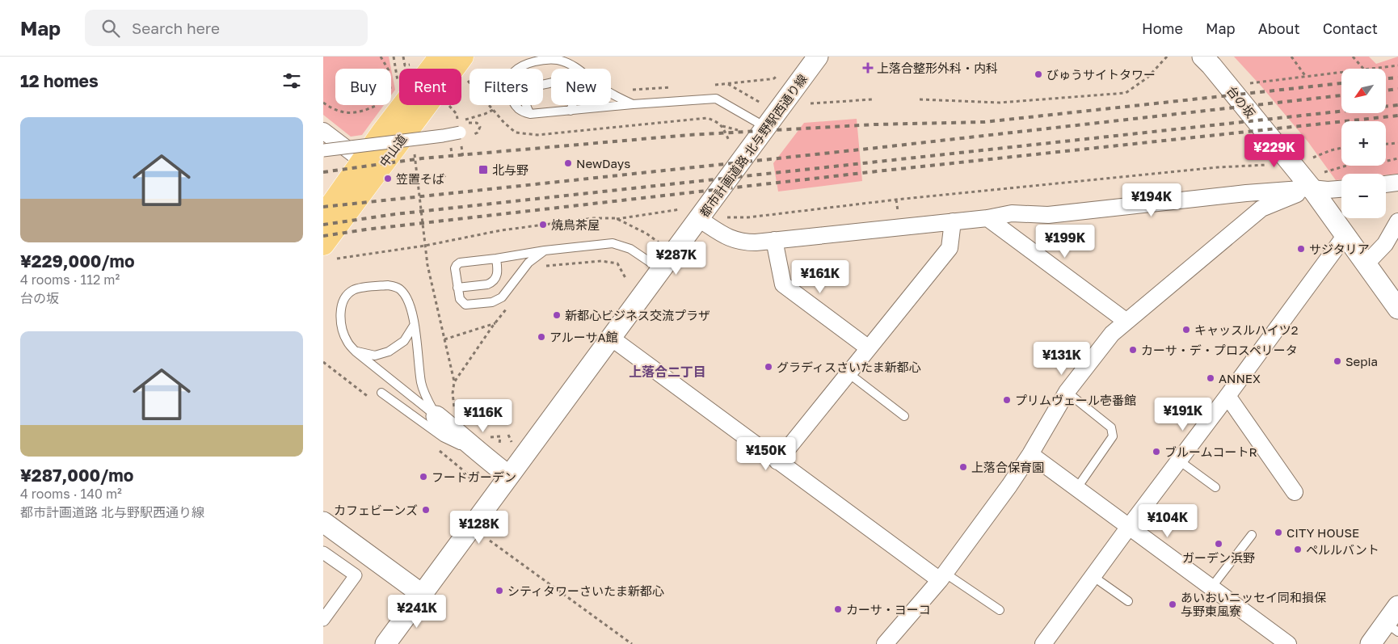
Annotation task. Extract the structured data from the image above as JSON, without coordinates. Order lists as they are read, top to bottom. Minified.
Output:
{"streets":{"highway":["中山道"],"street":["台の坂","都市計画道路 北与野駅西通り線"]},"districts":["上落合二丁目"],"places":{"health":["上落合整形外科・内科"],"other":["びゅうサイトタワー","NewDays","笠置そば","焼鳥茶屋","サジタリア","新都心ビジネス交流プラザ","キャッスルハイツ2","アルーサA館","カーサ・デ・プロスペリータ","Sepia","グラディスさいたま新都心","ANNEX","プリムヴェール壱番館","ブルームコートR","上落合保育園","フードガーデン","カフェビーンズ","CITY HOUSE","ガーデン浜野","ペルルバント","シティタワーさいたま新都心","あいおいニッセイ同和損保 与野東風寮","カーサ・ヨーコ"],"transit":["北与野"]},"north":"bottom left","page":{"header":"Map","search":"Search here","nav":["Home","Map","About","Contact"],"heading":"12 homes","map_buttons":["+","−"],"chip":["Buy","Rent","Filters","New"],"list":[{"name":"¥229,000/mo","note":"4 rooms · 112 m² · 台の坂"},{"name":"¥287,000/mo","note":"4 rooms · 140 m² · 都市計画道路 北与野駅西通り線"}],"price":["¥229K","¥194K","¥199K","¥287K","¥161K","¥131K","¥191K","¥116K","¥150K","¥104K","¥128K","¥241K"]}}
